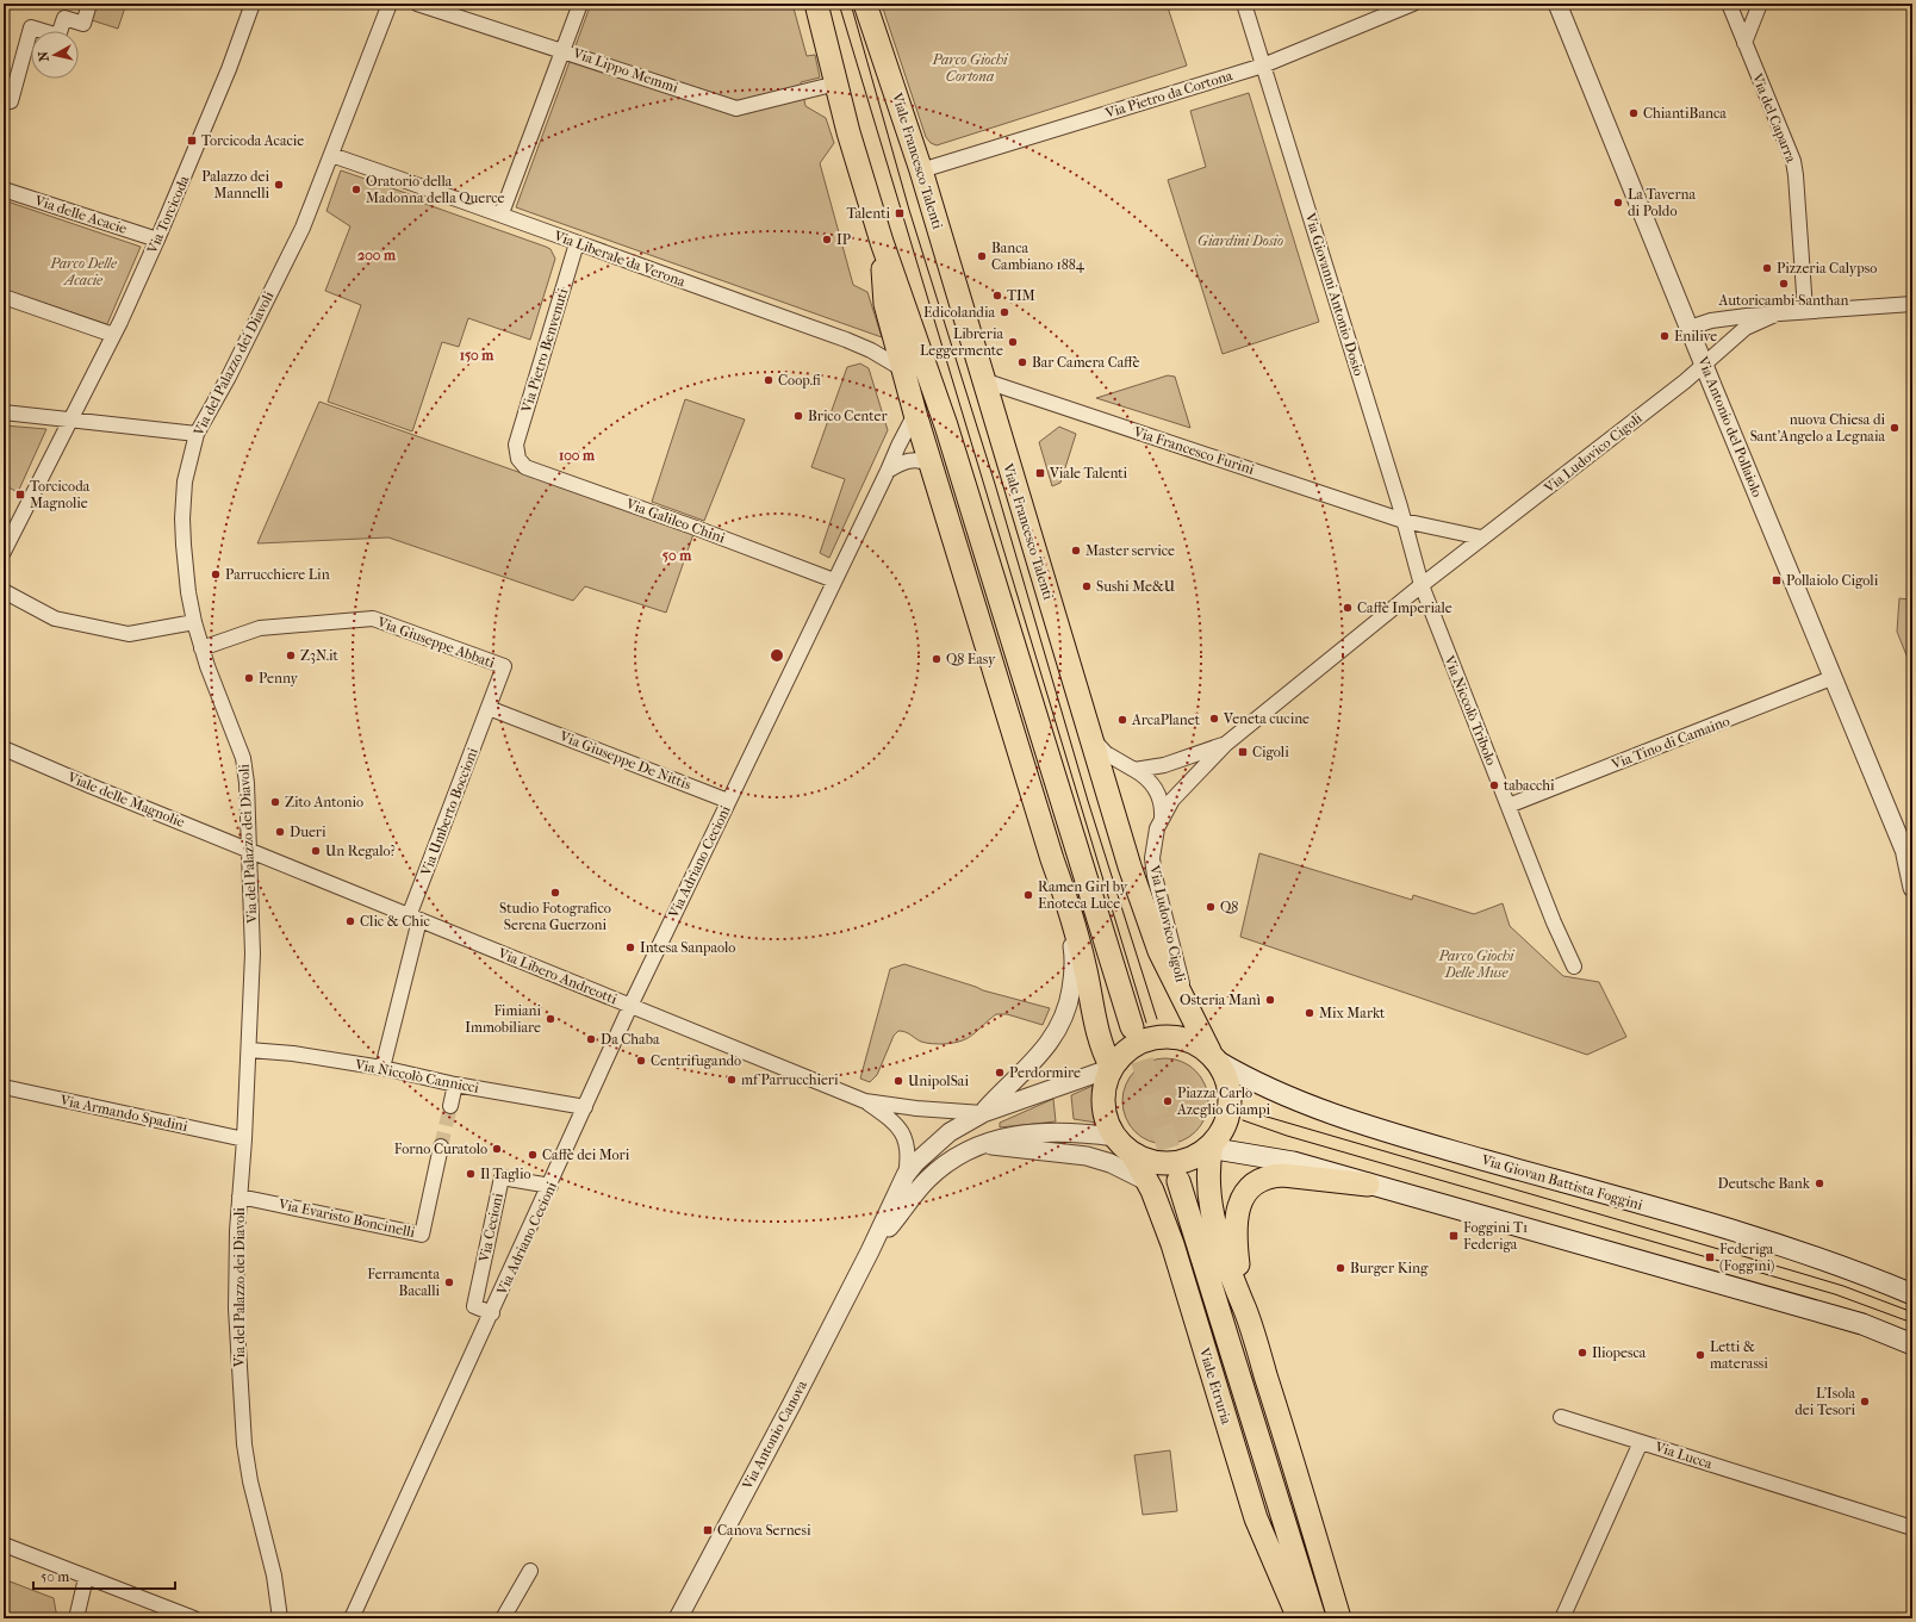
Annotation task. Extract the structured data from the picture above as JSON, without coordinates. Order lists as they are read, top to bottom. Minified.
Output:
{"streets":{"main road":["Viale Francesco Talenti","Via Giovan Battista Foggini","Viale Etruria"],"street":["Via Lippo Memmi","Via Pietro da Cortona","Via del Caparra","Via delle Acacie","Via Torcicoda","Via Liberale da Verona","Via Giovanni Antonio Dosio","Via Pietro Benvenuti","Via del Palazzo dei Diavoli","Via Antonio del Pollaiolo","Via Francesco Furini","Via Ludovico Cigoli","Via Galileo Chini","Via Giuseppe Abbati","Via Niccolò Tribolo","Via Tino di Camaino","Via Giuseppe De Nittis","Viale delle Magnolie","Via Umberto Boccioni","Via Adriano Cecioni","Via Libero Andreotti","Via Niccolò Cannicci","Via Armando Spadini","Via Evaristo Boncinelli","Via Cecioni","Via Antonio Canova","Via Lucca"]},"crossings":[["Via Pietro da Cortona","Viale Francesco Talenti"],["Via Pietro da Cortona","Via Giovanni Antonio Dosio"],["Viale Francesco Talenti","Via Francesco Furini"],["Viale Francesco Talenti","Via Ludovico Cigoli"],["Viale Francesco Talenti","Via Giovan Battista Foggini"],["Viale Francesco Talenti","Viale Etruria"],["Via delle Acacie","Via Torcicoda"],["Via Liberale da Verona","Via Pietro Benvenuti"],["Via Liberale da Verona","Via del Palazzo dei Diavoli"],["Via Giovanni Antonio Dosio","Via Francesco Furini"],["Via Giovanni Antonio Dosio","Via Ludovico Cigoli"],["Via Giovanni Antonio Dosio","Via Niccolò Tribolo"],["Via Pietro Benvenuti","Via Galileo Chini"],["Via del Palazzo dei Diavoli","Via Giuseppe Abbati"],["Via del Palazzo dei Diavoli","Viale delle Magnolie"],["Via del Palazzo dei Diavoli","Via Libero Andreotti"],["Via del Palazzo dei Diavoli","Via Niccolò Cannicci"],["Via del Palazzo dei Diavoli","Via Armando Spadini"],["Via del Palazzo dei Diavoli","Via Evaristo Boncinelli"],["Via Antonio del Pollaiolo","Via Ludovico Cigoli"],["Via Antonio del Pollaiolo","Via Tino di Camaino"],["Via Ludovico Cigoli","Via Niccolò Tribolo"],["Via Galileo Chini","Via Adriano Cecioni"],["Via Giuseppe Abbati","Via Umberto Boccioni"],["Via Niccolò Tribolo","Via Tino di Camaino"],["Via Giuseppe De Nittis","Via Umberto Boccioni"],["Via Giuseppe De Nittis","Via Adriano Cecioni"],["Viale delle Magnolie","Via Libero Andreotti"],["Via Umberto Boccioni","Via Libero Andreotti"],["Via Umberto Boccioni","Via Niccolò Cannicci"],["Via Adriano Cecioni","Via Libero Andreotti"],["Via Adriano Cecioni","Via Niccolò Cannicci"],["Via Adriano Cecioni","Via Cecioni"],["Via Libero Andreotti","Via Antonio Canova"],["Via Giovan Battista Foggini","Viale Etruria"]],"parks":["Parco Giochi Cortona","Giardini Dosio","Parco Delle Acacie","Parco Giochi Delle Muse"],"places":{"other":["ChiantiBanca","Palazzo dei Mannelli","Oratorio della Madonna della Querce","La Taverna di Poldo","IP","Banca Cambiano 1884","Pizzeria Calypso","Autoricambi-Santhan","TIM","Edicolandia","Enilive","Libreria Leggermente","Bar Camera Caffè","Coop.fi","Brico Center","nuova Chiesa di Sant'Angelo a Legnaia","Master service","Parrucchiere Lin","Sushi Me&U","Caffè Imperiale","Z3N.it","Q8 Easy","Penny","Veneta cucine","ArcaPlanet","tabacchi","Zito Antonio","Dueri","Un Regalo?","Studio Fotografico Serena Guerzoni","Ramen Girl by Enoteca Luce","Q8","Clic & Chic","Intesa Sanpaolo","Osteria Manì","Mix Markt","Fimiani Immobiliare","Da Chaba","Centrifugando","Perdormire","mf Parrucchieri","UnipolSai","Piazza Carlo Azeglio Ciampi","Forno Curatolo","Caffè dei Mori","Il Taglio","Deutsche Bank","Burger King","Ferramenta Bacalli","Iliopesca","Letti & materassi","L'Isola dei Tesori"],"transit":["Torcicoda Acacie","Talenti","Viale Talenti","Torcicoda Magnolie","Pollaiolo Cigoli","Cigoli","Foggini T1 Federiga","Federiga (Foggini)","Canova Sernesi"]},"scale_bar":"50 m","north":"left","rings":["200 m","150 m","100 m","50 m"]}
